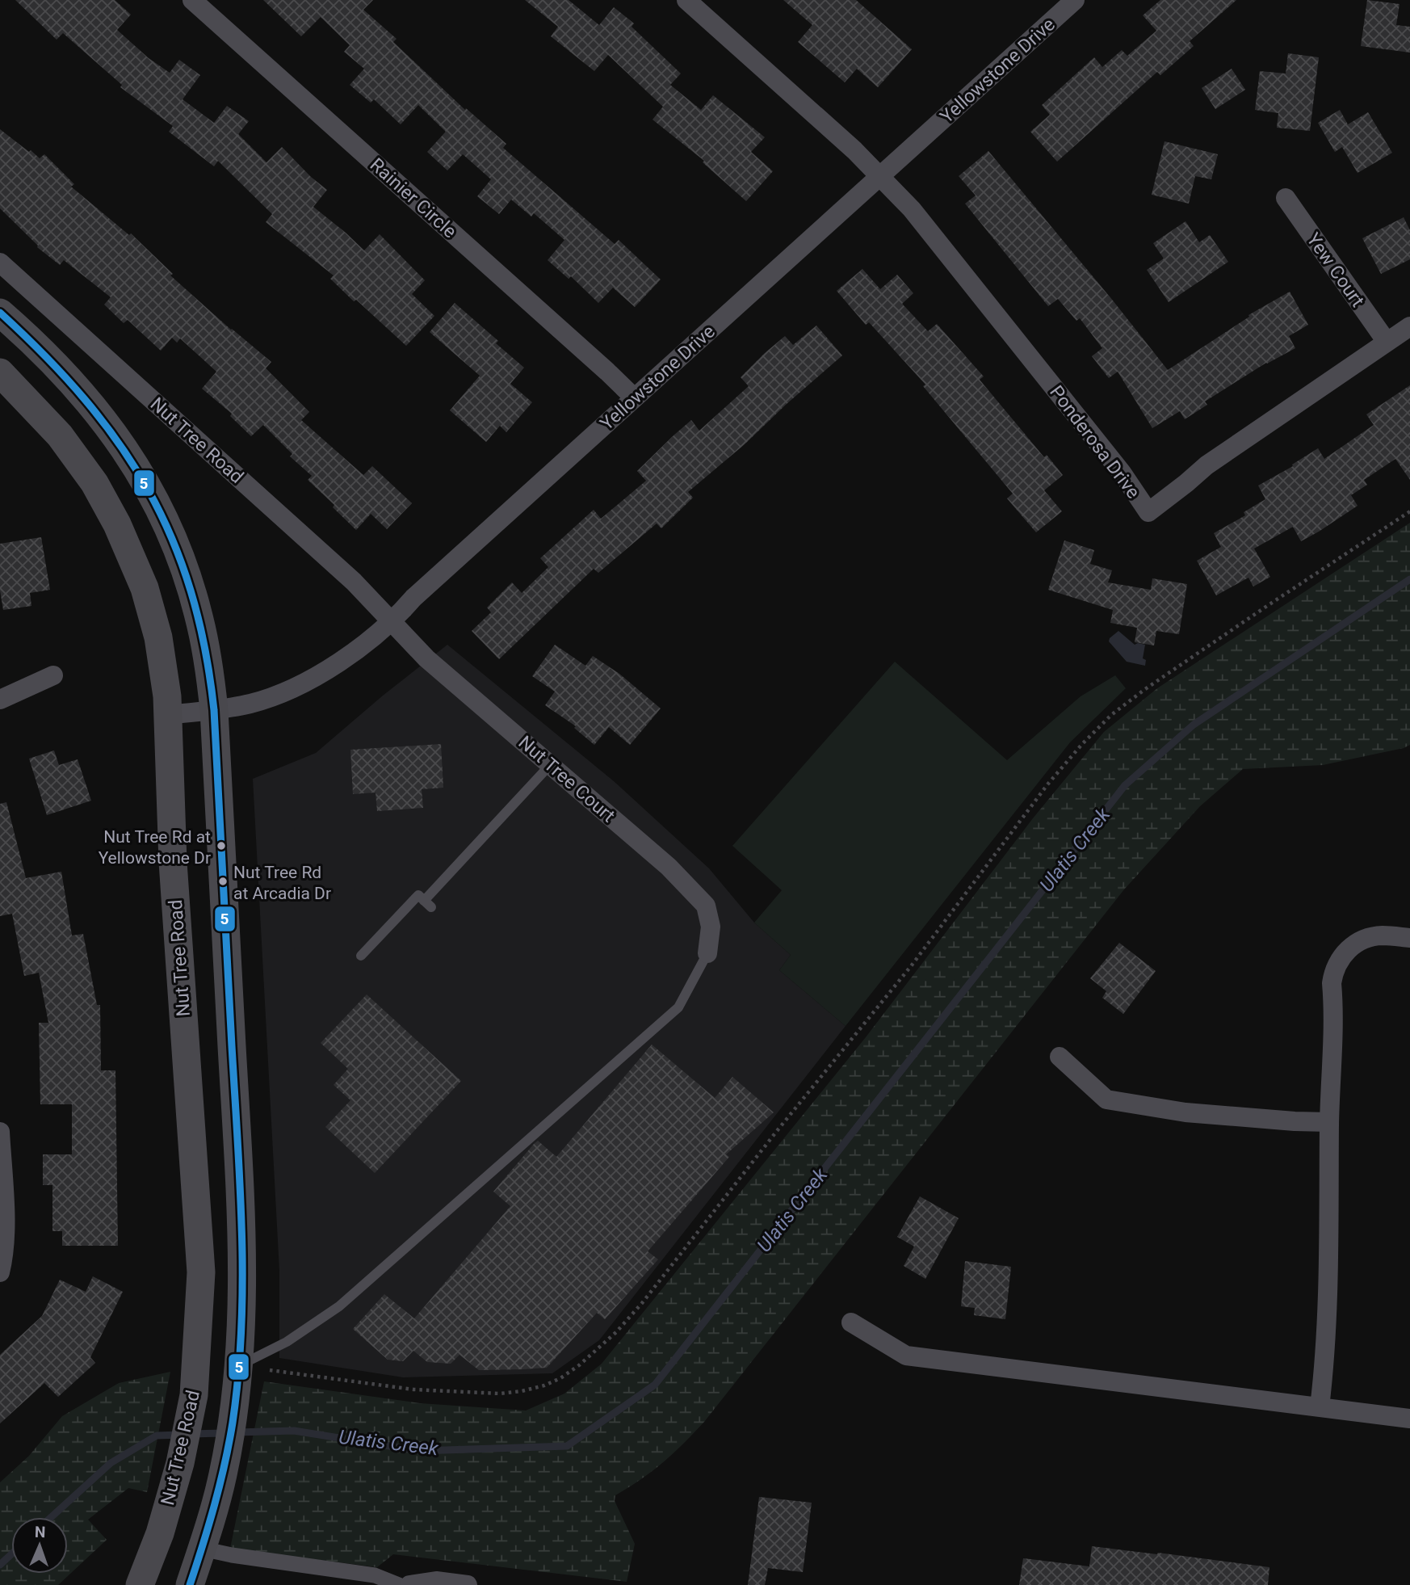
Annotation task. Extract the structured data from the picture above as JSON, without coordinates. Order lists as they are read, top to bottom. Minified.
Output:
{"streets":{"main road":["Nut Tree Road"],"street":["Yellowstone Drive","Rainier Circle","Yew Court","Ponderosa Drive","Nut Tree Court"]},"crossings":[["Yellowstone Drive","Rainier Circle"],["Yellowstone Drive","Nut Tree Road"],["Yellowstone Drive","Ponderosa Drive"],["Yellowstone Drive","Nut Tree Court"],["Yew Court","Ponderosa Drive"],["Nut Tree Road","Nut Tree Court"]],"water":["Ulatis Creek"],"places":["Nut Tree Rd at Yellowstone Dr","Nut Tree Rd at Arcadia Dr"],"lines":["transit line 5"],"north":"top"}
